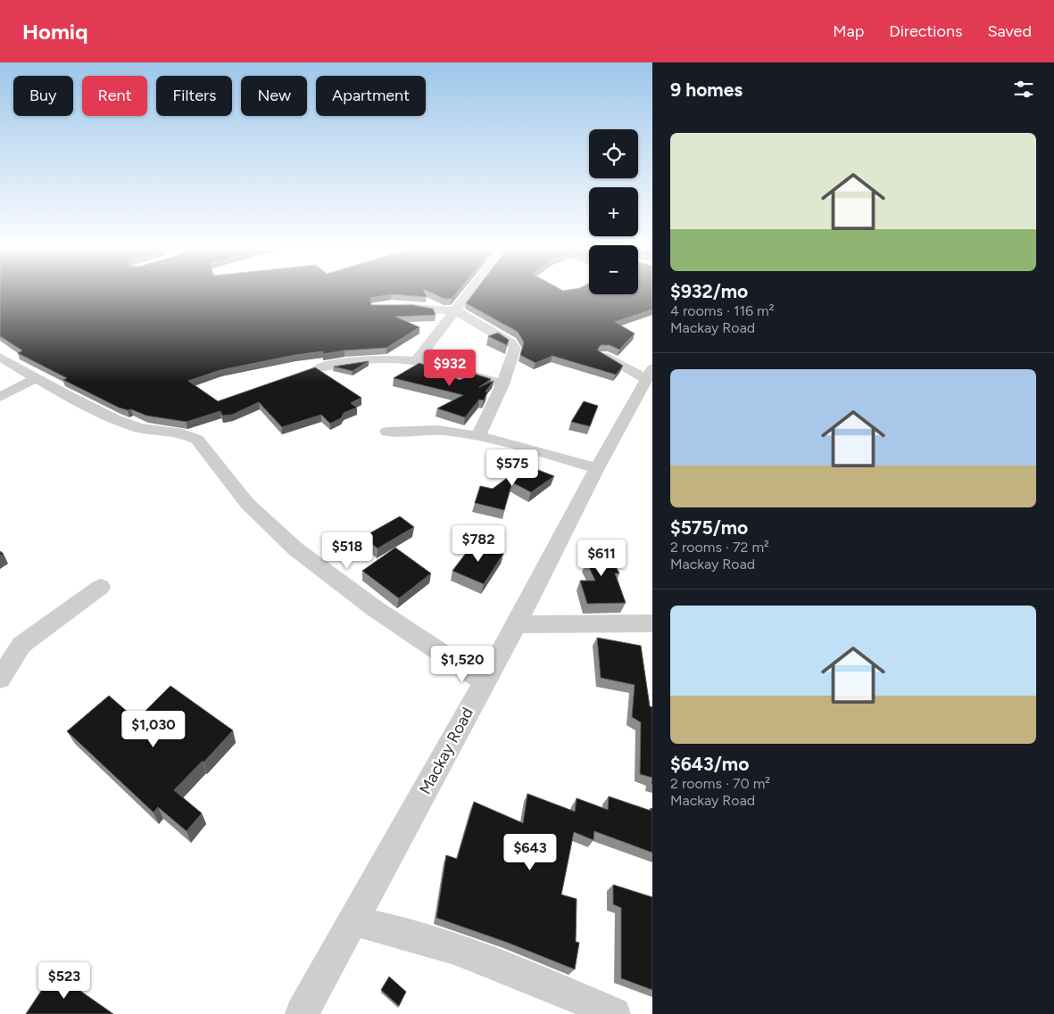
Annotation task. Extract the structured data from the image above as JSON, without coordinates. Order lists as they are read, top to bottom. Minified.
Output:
{"streets":{"street":["Mackay Road"]},"page":{"header":"Homiq","nav":["Map","Directions","Saved"],"heading":"9 homes","chip":["Buy","Rent","Filters","New","Apartment"],"list":[{"name":"$932/mo","note":"4 rooms · 116 m² · Mackay Road"},{"name":"$575/mo","note":"2 rooms · 72 m² · Mackay Road"},{"name":"$643/mo","note":"2 rooms · 70 m² · Mackay Road"}],"map_buttons":["+","−"],"price":["$932","$575","$782","$518","$611","$1,520","$1,030","$643","$523"]}}
